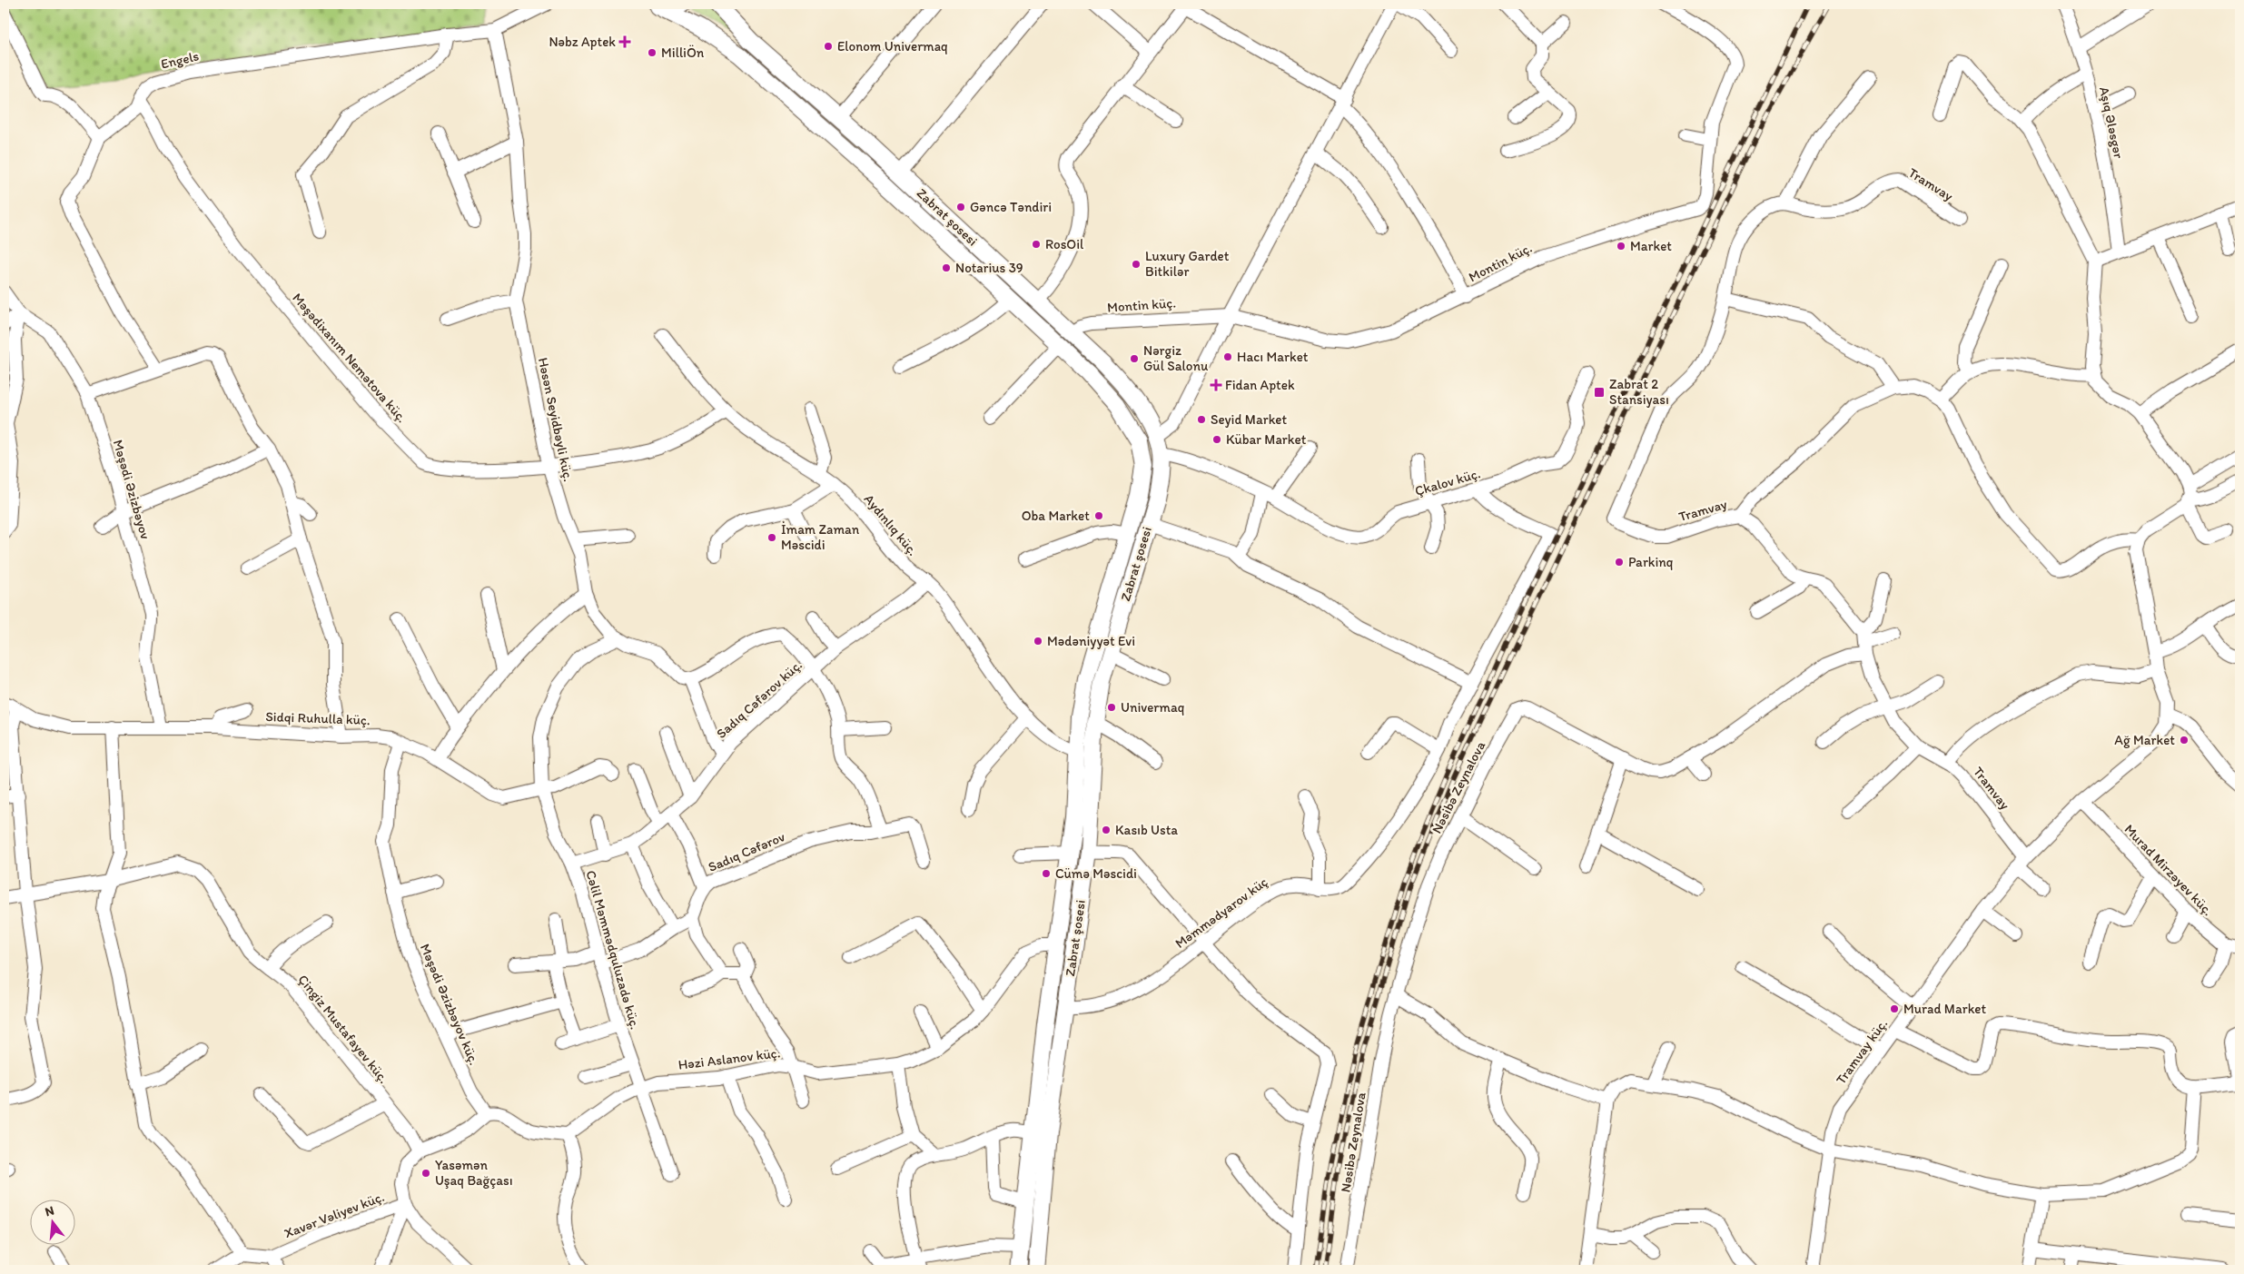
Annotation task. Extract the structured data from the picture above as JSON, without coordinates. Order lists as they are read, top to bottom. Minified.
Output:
{"streets":{"main road":["Zabrat şosesi"],"street":["Engels","Aşıq Ələsgər","Tramvay","Montin küç.","Məşədixanım Nemətova küç.","Həsən Seyidbəyli küç.","Çkalov küç.","Məşədi Əzizbəyov","Aydınlıq küç.","Sadıq Cəfərov küç.","Sidqi Ruhulla küç.","Nəsibə Zeynalova","Sadıq Cəfərov","Murad Mirzəyev küç.","Məmmədyarov küç","Cəlil Məmmədquluzadə küç.","Məşədi Əzizbəyov küç.","Çingiz Mustafayev küç.","Tramvay küç.","Həzi Aslanov küç.","Xavər Vəliyev küç."]},"crossings":[["Engels","Məşədixanım Nemətova küç."],["Engels","Həsən Seyidbəyli küç."],["Tramvay","Nəsibə Zeynalova"],["Tramvay","Tramvay küç."],["Zabrat şosesi","Montin küç."],["Zabrat şosesi","Çkalov küç."],["Zabrat şosesi","Aydınlıq küç."],["Zabrat şosesi","Məmmədyarov küç"],["Zabrat şosesi","Həzi Aslanov küç."],["Məşədixanım Nemətova küç.","Həsən Seyidbəyli küç."],["Məşədixanım Nemətova küç.","Aydınlıq küç."],["Həsən Seyidbəyli küç.","Cəlil Məmmədquluzadə küç."],["Çkalov küç.","Məmmədyarov küç"],["Məşədi Əzizbəyov","Sidqi Ruhulla küç."],["Aydınlıq küç.","Sadıq Cəfərov küç."],["Sadıq Cəfərov küç.","Cəlil Məmmədquluzadə küç."],["Sidqi Ruhulla küç.","Cəlil Məmmədquluzadə küç."],["Sidqi Ruhulla küç.","Məşədi Əzizbəyov küç."],["Murad Mirzəyev küç.","Tramvay küç."],["Cəlil Məmmədquluzadə küç.","Həzi Aslanov küç."]],"places":{"health":["Nəbz Aptek","Fidan Aptek"],"other":["Elonom Univermaq","MilliÖn","Gəncə Təndiri","RosOil","Market","Luxury Gardet Bitkilər","Notarius 39","Hacı Market","Nərgiz Gül Salonu","Seyid Market","Kübar Market","Oba Market","İmam Zaman Məscidi","Parkinq","Mədəniyyət Evi","Univermaq","Ağ Market","Kasıb Usta","Cümə Məscidi","Murad Market","Yasəmən Uşaq Bağçası"],"transit":["Zabrat 2 Stansiyası"]},"north":"top"}
